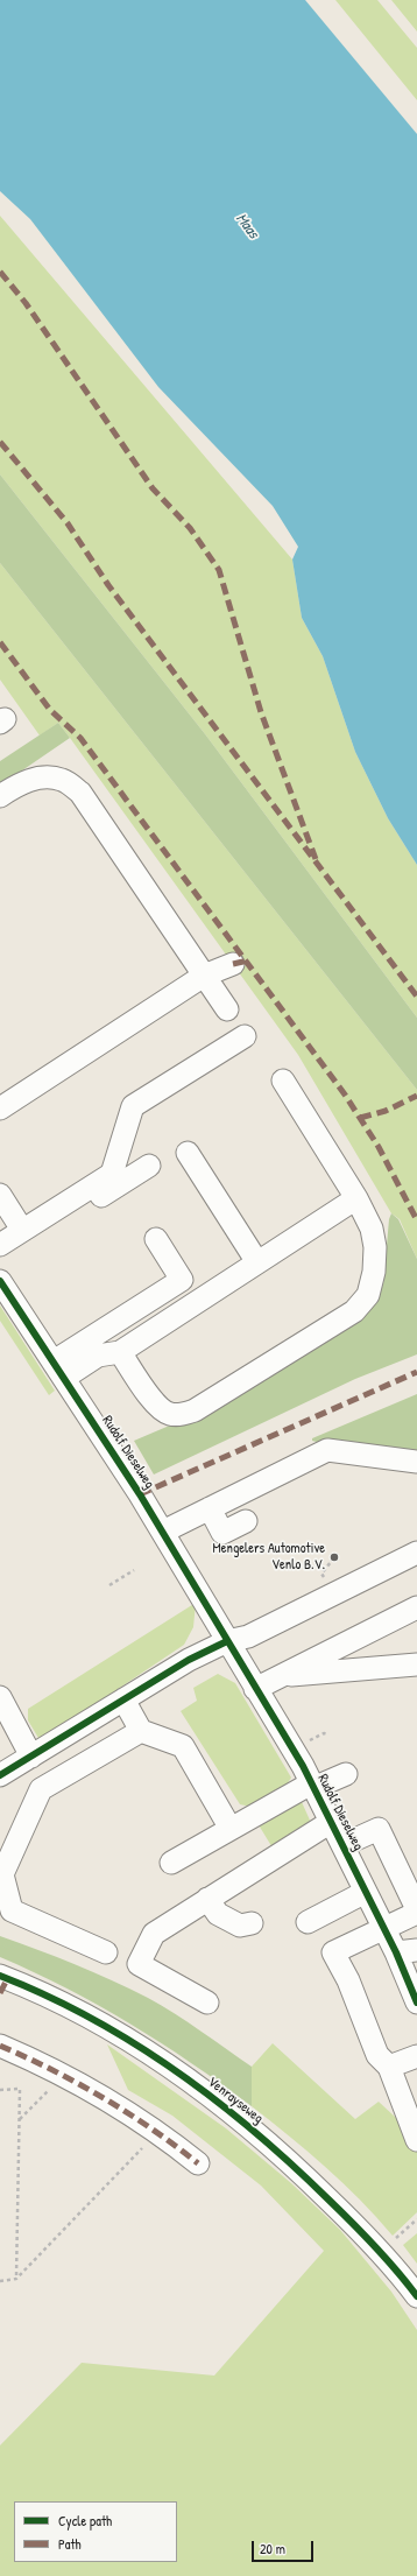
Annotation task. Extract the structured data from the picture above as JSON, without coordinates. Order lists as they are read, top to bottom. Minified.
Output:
{"streets":{"street":["Rudolf Dieselweg","Venrayseweg"]},"water":["Maas"],"places":["Mengelers Automotive Venlo B.V."],"legend":["Cycle path","Path"],"scale_bar":"20 m"}
